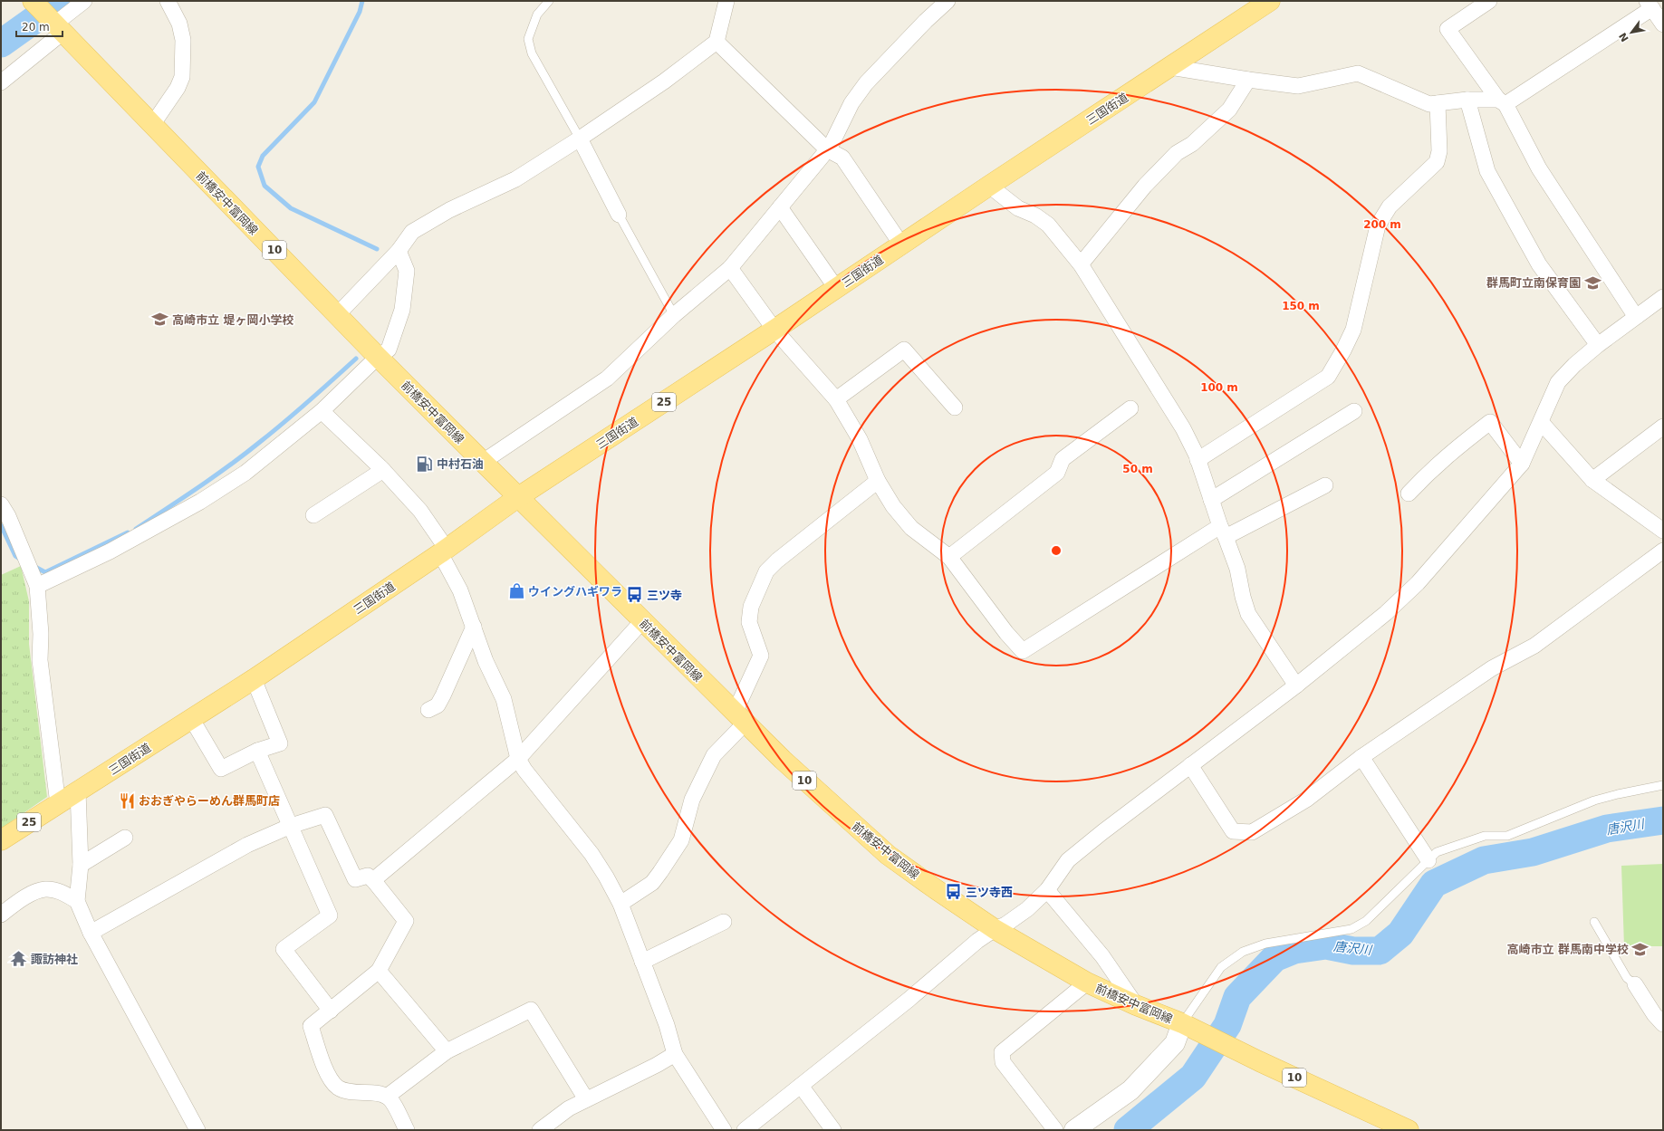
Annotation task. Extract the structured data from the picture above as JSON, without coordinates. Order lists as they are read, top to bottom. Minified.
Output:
{"streets":{"main road":["三国街道","前橋安中富岡線","10","25"]},"crossings":[["三国街道","前橋安中富岡線"]],"water":["唐沢川"],"places":{"school or university":["群馬町立南保育園","高崎市立 堤ヶ岡小学校","高崎市立 群馬南中学校"],"fuel station":["中村石油"],"shop":["ウイングハギワラ"],"bus stop":["三ツ寺","三ツ寺西"],"restaurant":["おおぎやらーめん群馬町店"],"temple":["諏訪神社"]},"scale_bar":"20 m","north":"bottom left","rings":["200 m","150 m","100 m","50 m"]}
